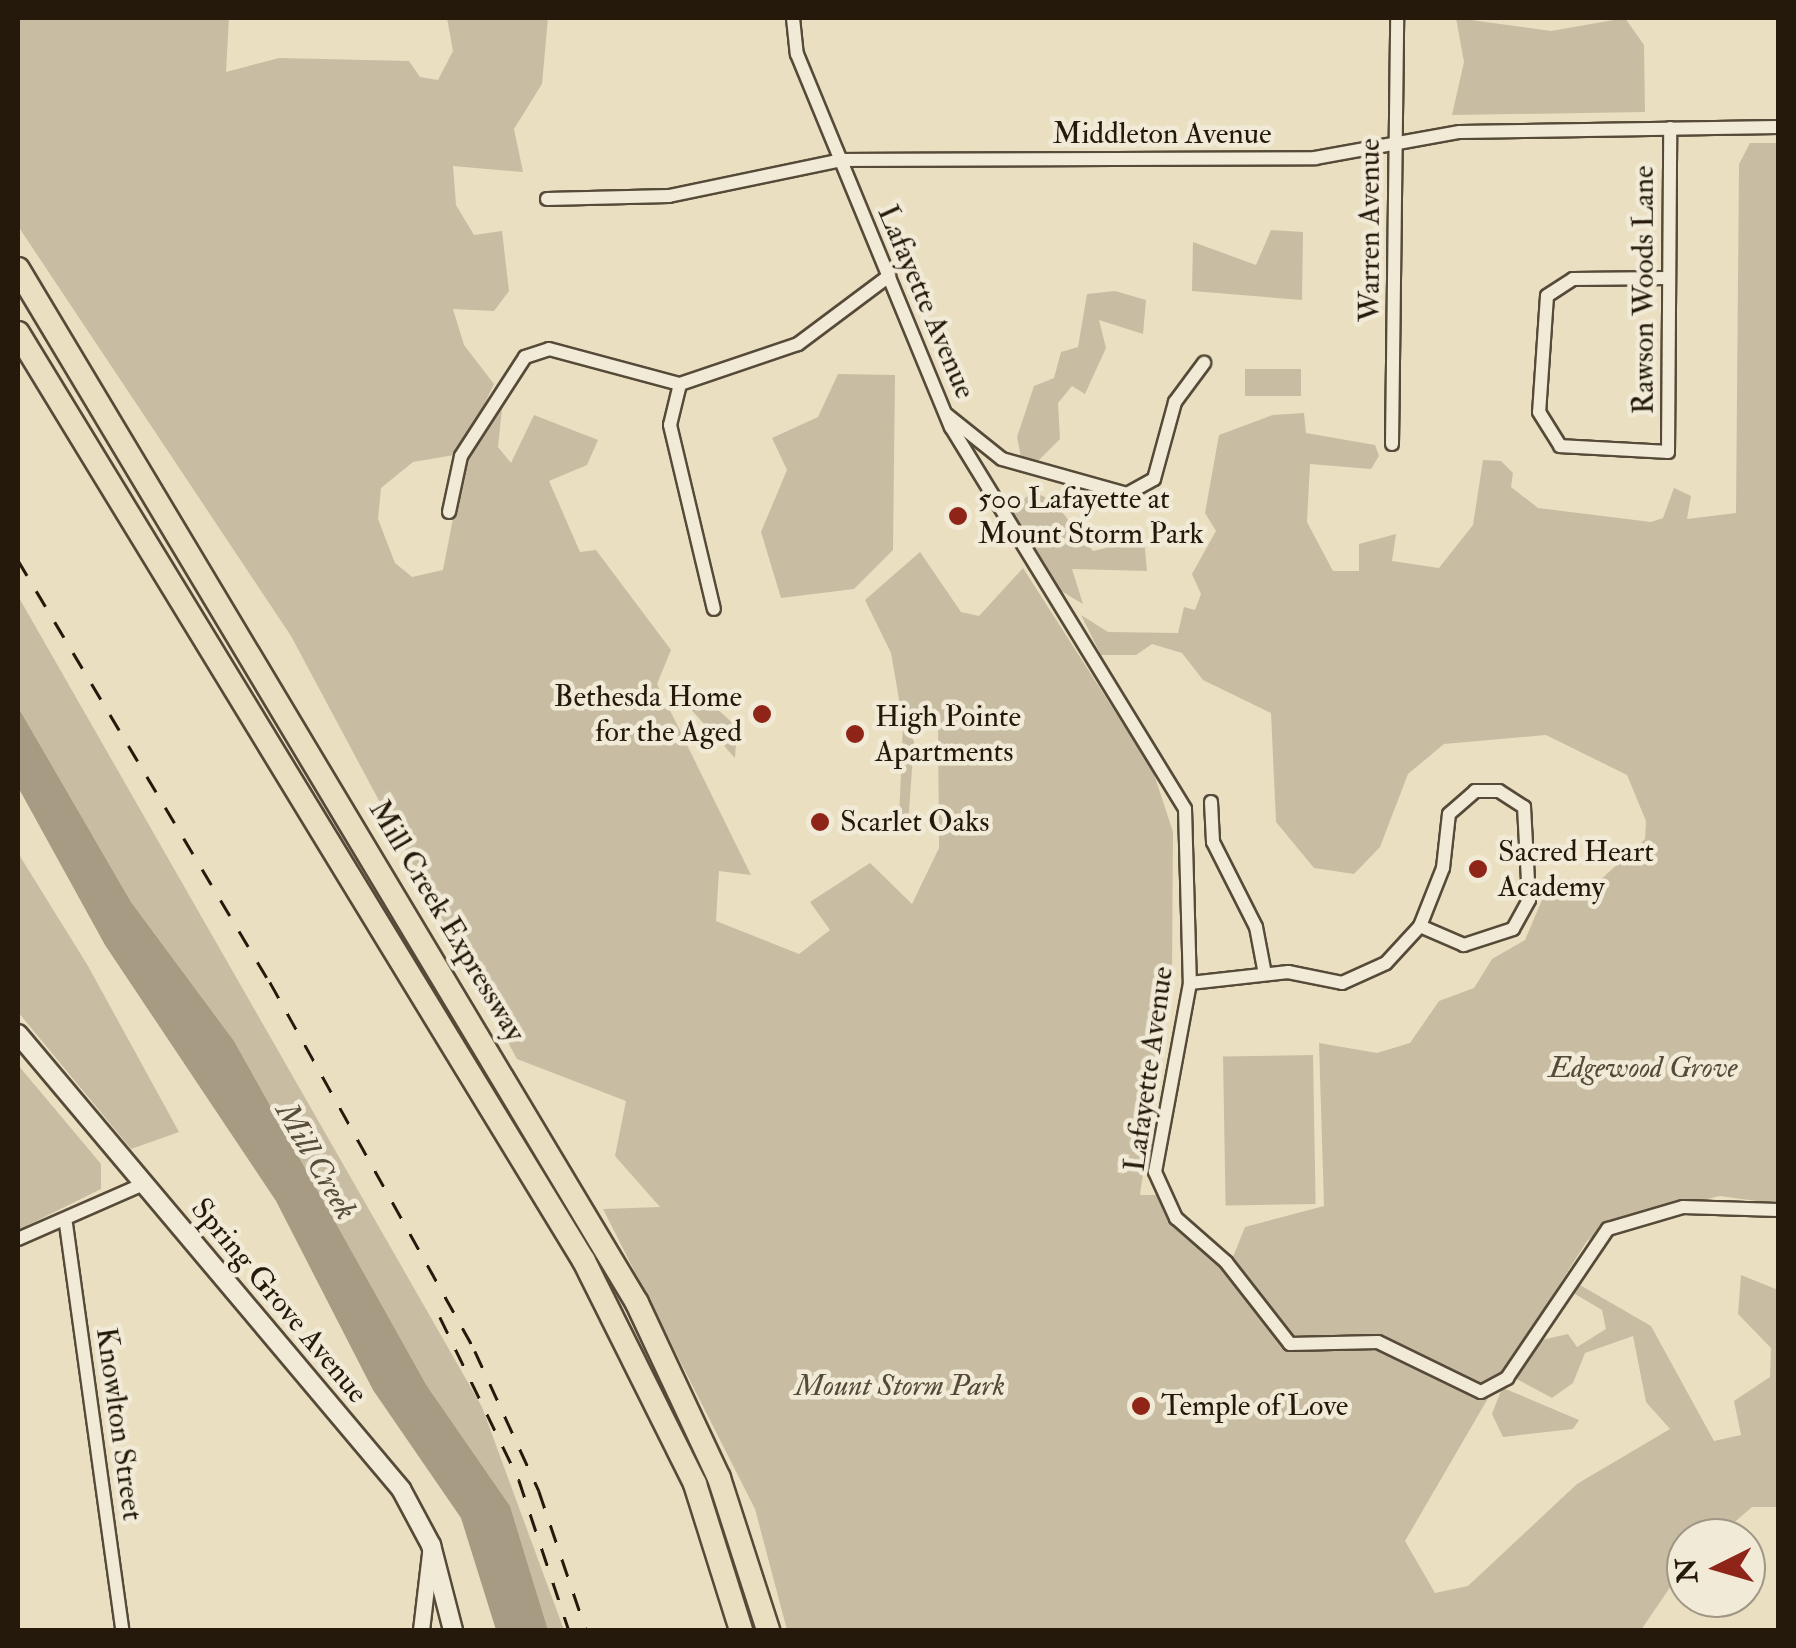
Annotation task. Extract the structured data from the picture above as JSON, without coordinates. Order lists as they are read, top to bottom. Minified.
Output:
{"streets":{"highway":["Mill Creek Expressway"],"main road":["Spring Grove Avenue"],"street":["Middleton Avenue","Warren Avenue","Rawson Woods Lane","Lafayette Avenue","Knowlton Street"]},"crossings":[["Middleton Avenue","Warren Avenue"],["Middleton Avenue","Rawson Woods Lane"],["Middleton Avenue","Lafayette Avenue"]],"water":["Mill Creek"],"parks":["Edgewood Grove","Mount Storm Park"],"places":["500 Lafayette at Mount Storm Park","Bethesda Home for the Aged","High Pointe Apartments","Scarlet Oaks","Sacred Heart Academy","Temple of Love"],"north":"left"}
